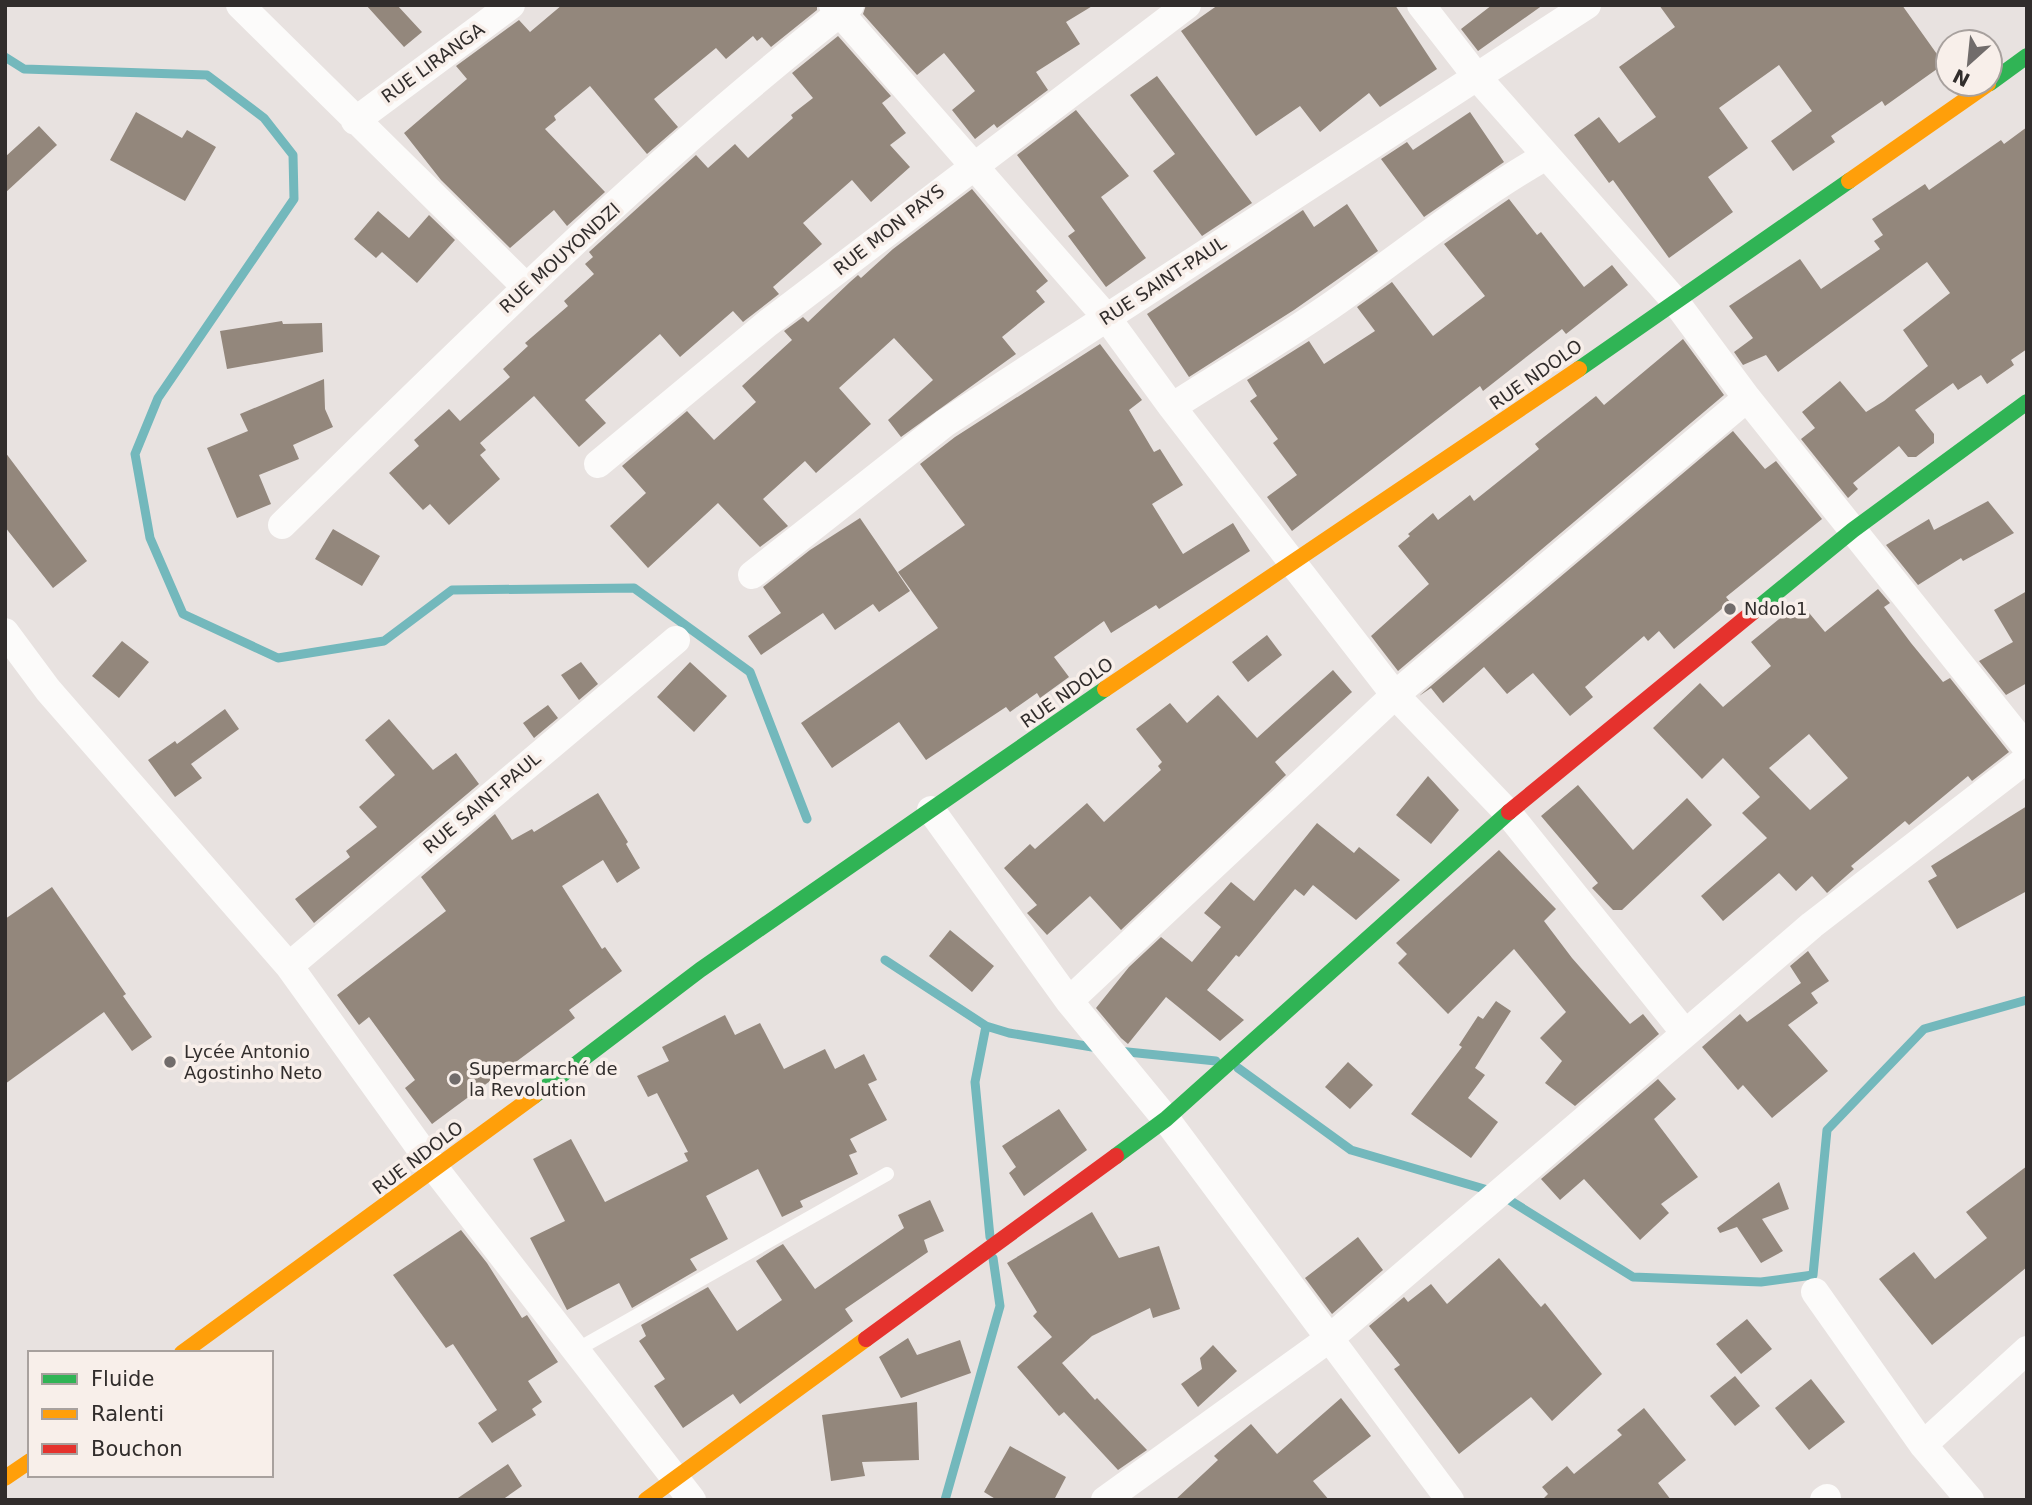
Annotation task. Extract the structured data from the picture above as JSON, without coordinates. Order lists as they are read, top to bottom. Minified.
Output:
{"streets":{"main road":["RUE NDOLO"],"street":["RUE LIRANGA","RUE MON PAYS","RUE MOUYONDZI","RUE SAINT-PAUL"]},"places":["Ndolo1","Lycée Antonio Agostinho Neto","Supermarché de la Revolution"],"legend":["Fluide","Ralenti","Bouchon"],"north":"bottom left"}
